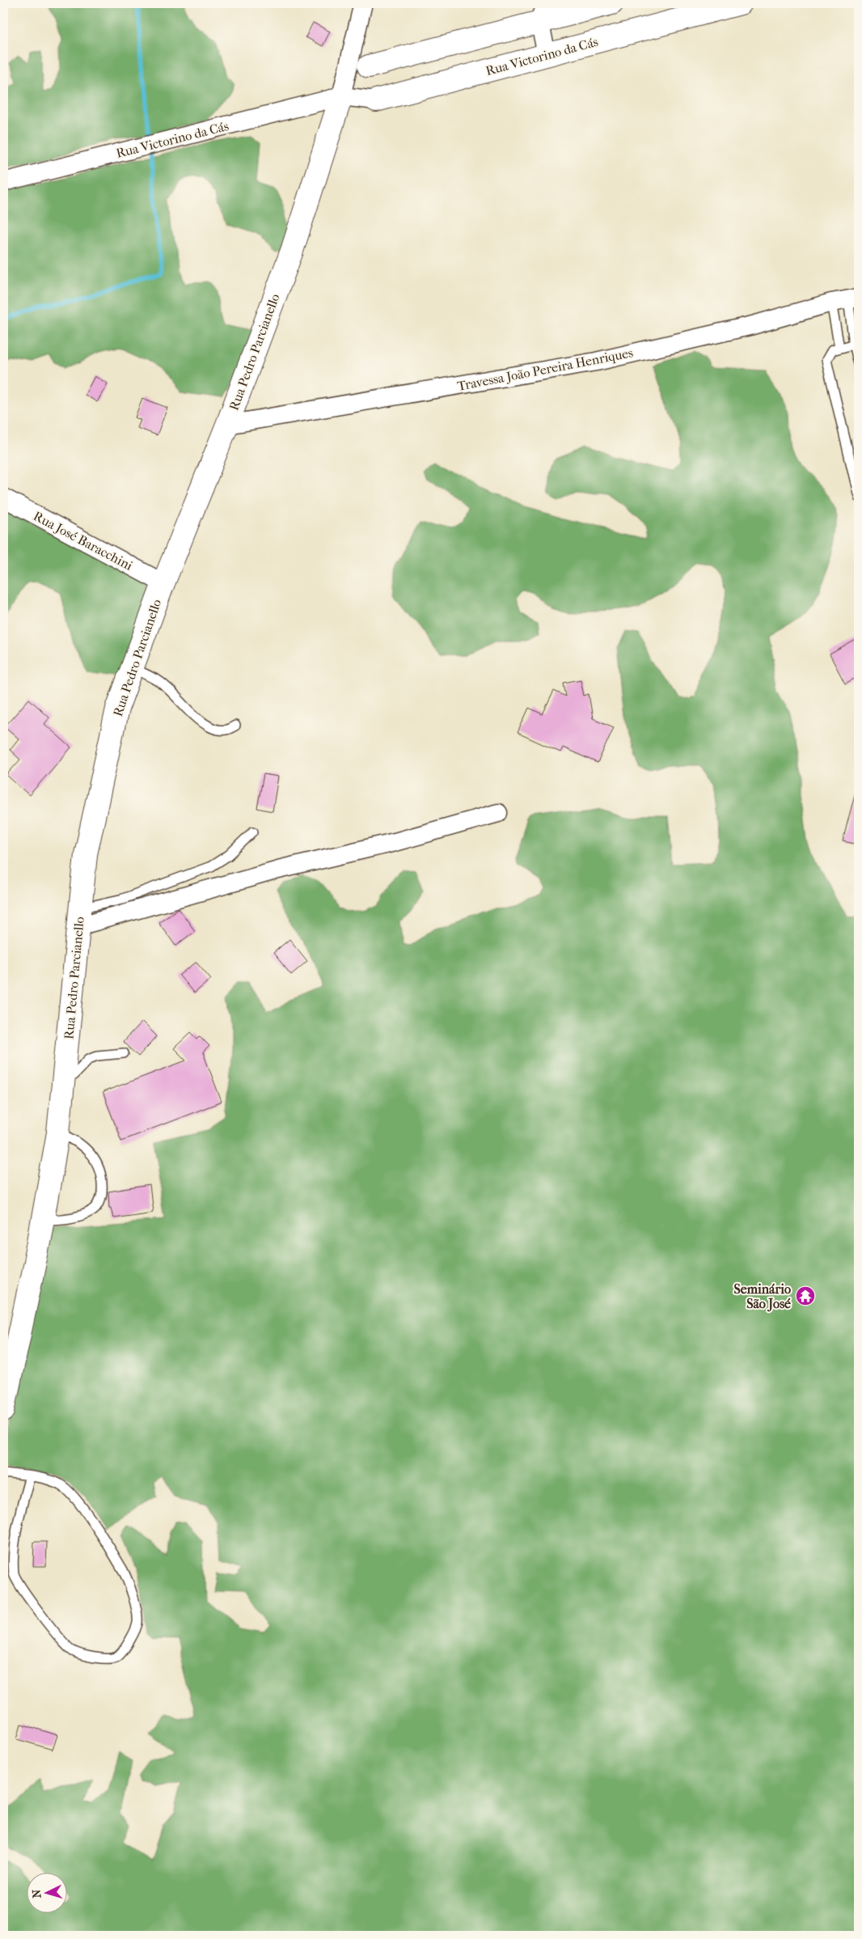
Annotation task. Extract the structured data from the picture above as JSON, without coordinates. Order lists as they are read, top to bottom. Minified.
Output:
{"streets":{"street":["Rua Victorino da Cás","Rua Pedro Parcianello","Travessa João Pereira Henriques","Rua José Baracchini"]},"crossings":[["Rua Victorino da Cás","Rua Pedro Parcianello"],["Rua Pedro Parcianello","Travessa João Pereira Henriques"],["Rua Pedro Parcianello","Rua José Baracchini"]],"places":{"temple":["Seminário São José"]},"north":"left"}
